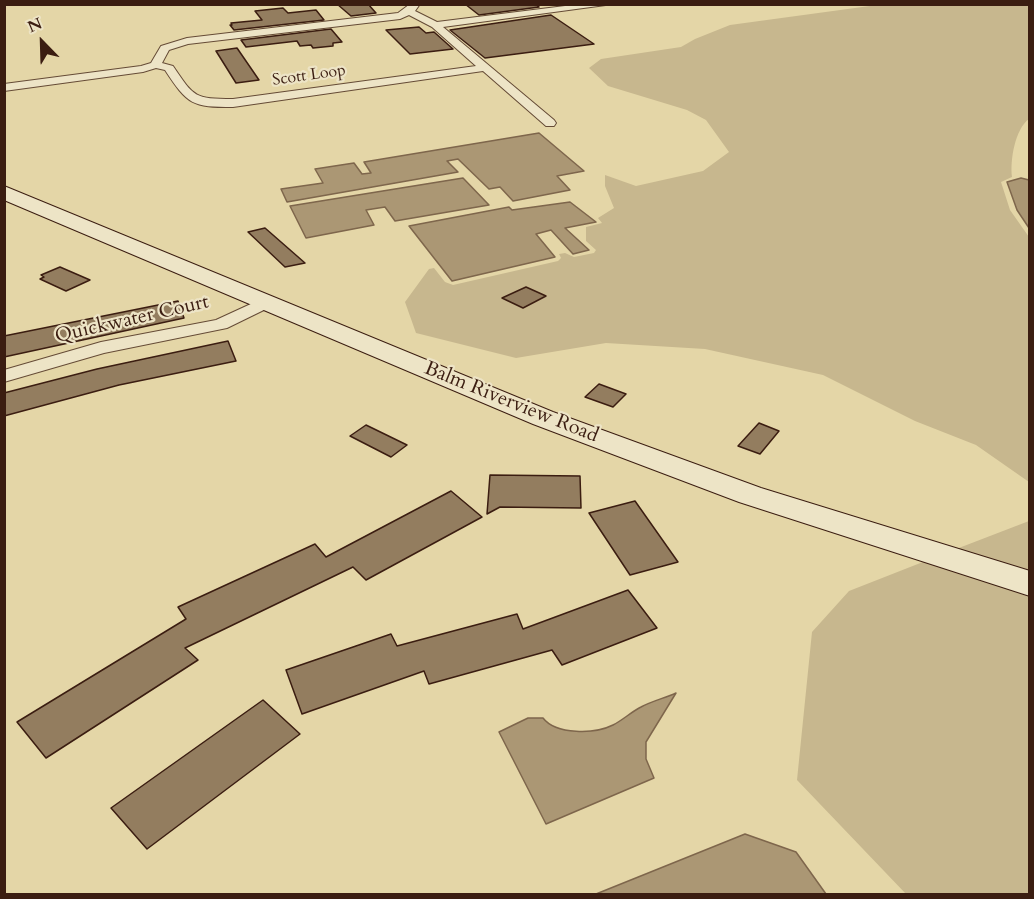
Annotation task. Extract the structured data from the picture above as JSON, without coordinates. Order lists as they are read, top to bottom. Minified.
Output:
{"streets":{"main road":["Balm Riverview Road"],"street":["Scott Loop","Quickwater Court"]},"crossings":[["Quickwater Court","Balm Riverview Road"]],"north":"top left"}
